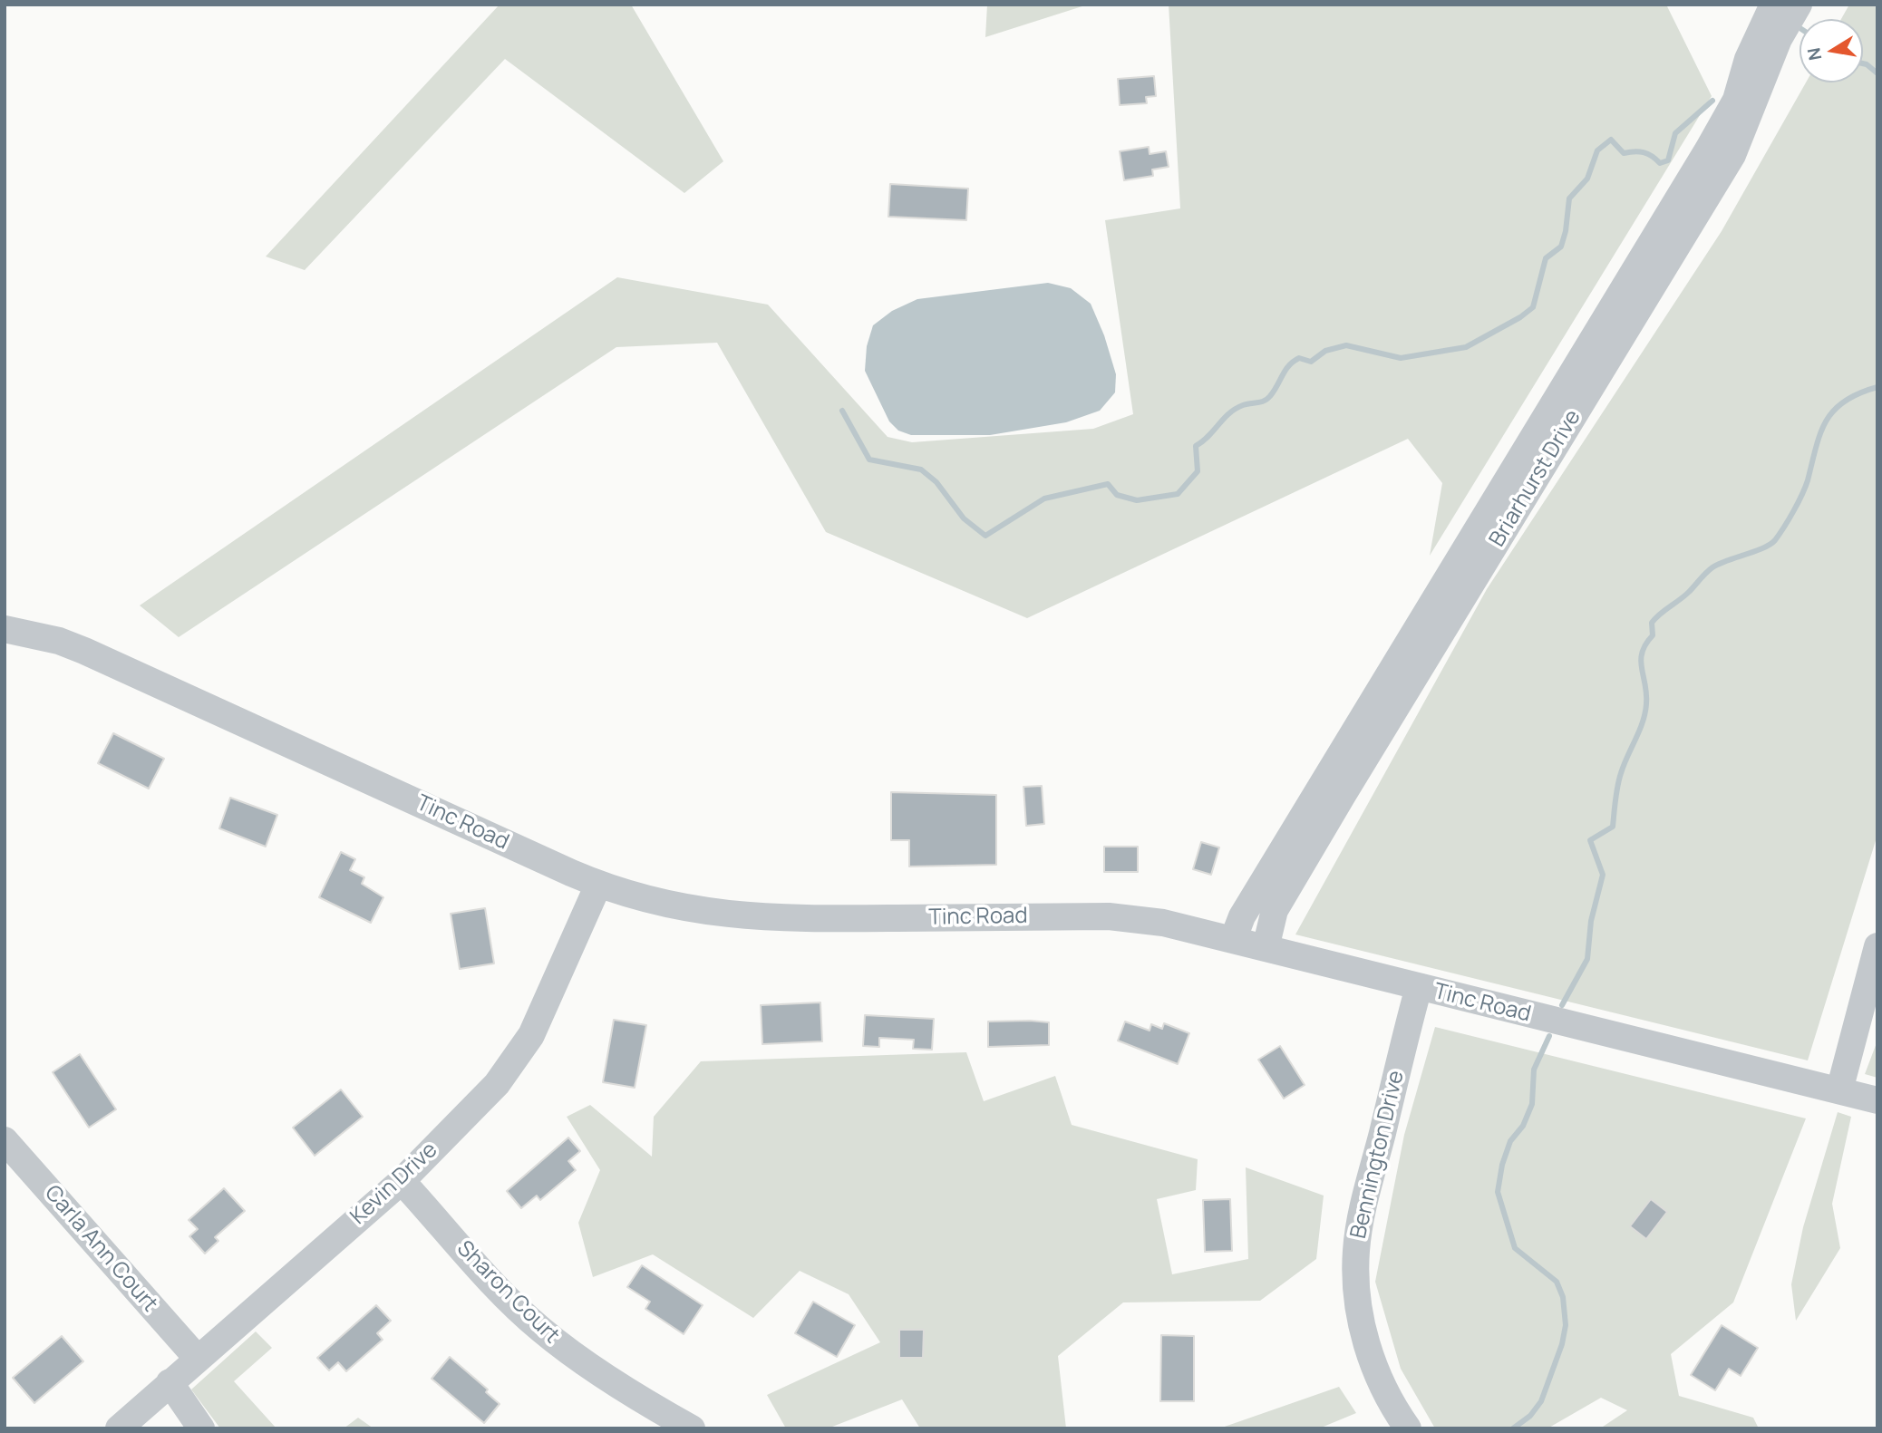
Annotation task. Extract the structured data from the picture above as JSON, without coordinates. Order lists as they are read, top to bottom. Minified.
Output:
{"streets":{"street":["Briarhurst Drive","Tinc Road","Bennington Drive","Kevin Drive","Carla Ann Court","Sharon Court"]},"crossings":[["Briarhurst Drive","Tinc Road"],["Tinc Road","Bennington Drive"],["Tinc Road","Kevin Drive"],["Kevin Drive","Carla Ann Court"],["Kevin Drive","Sharon Court"]],"north":"left"}
